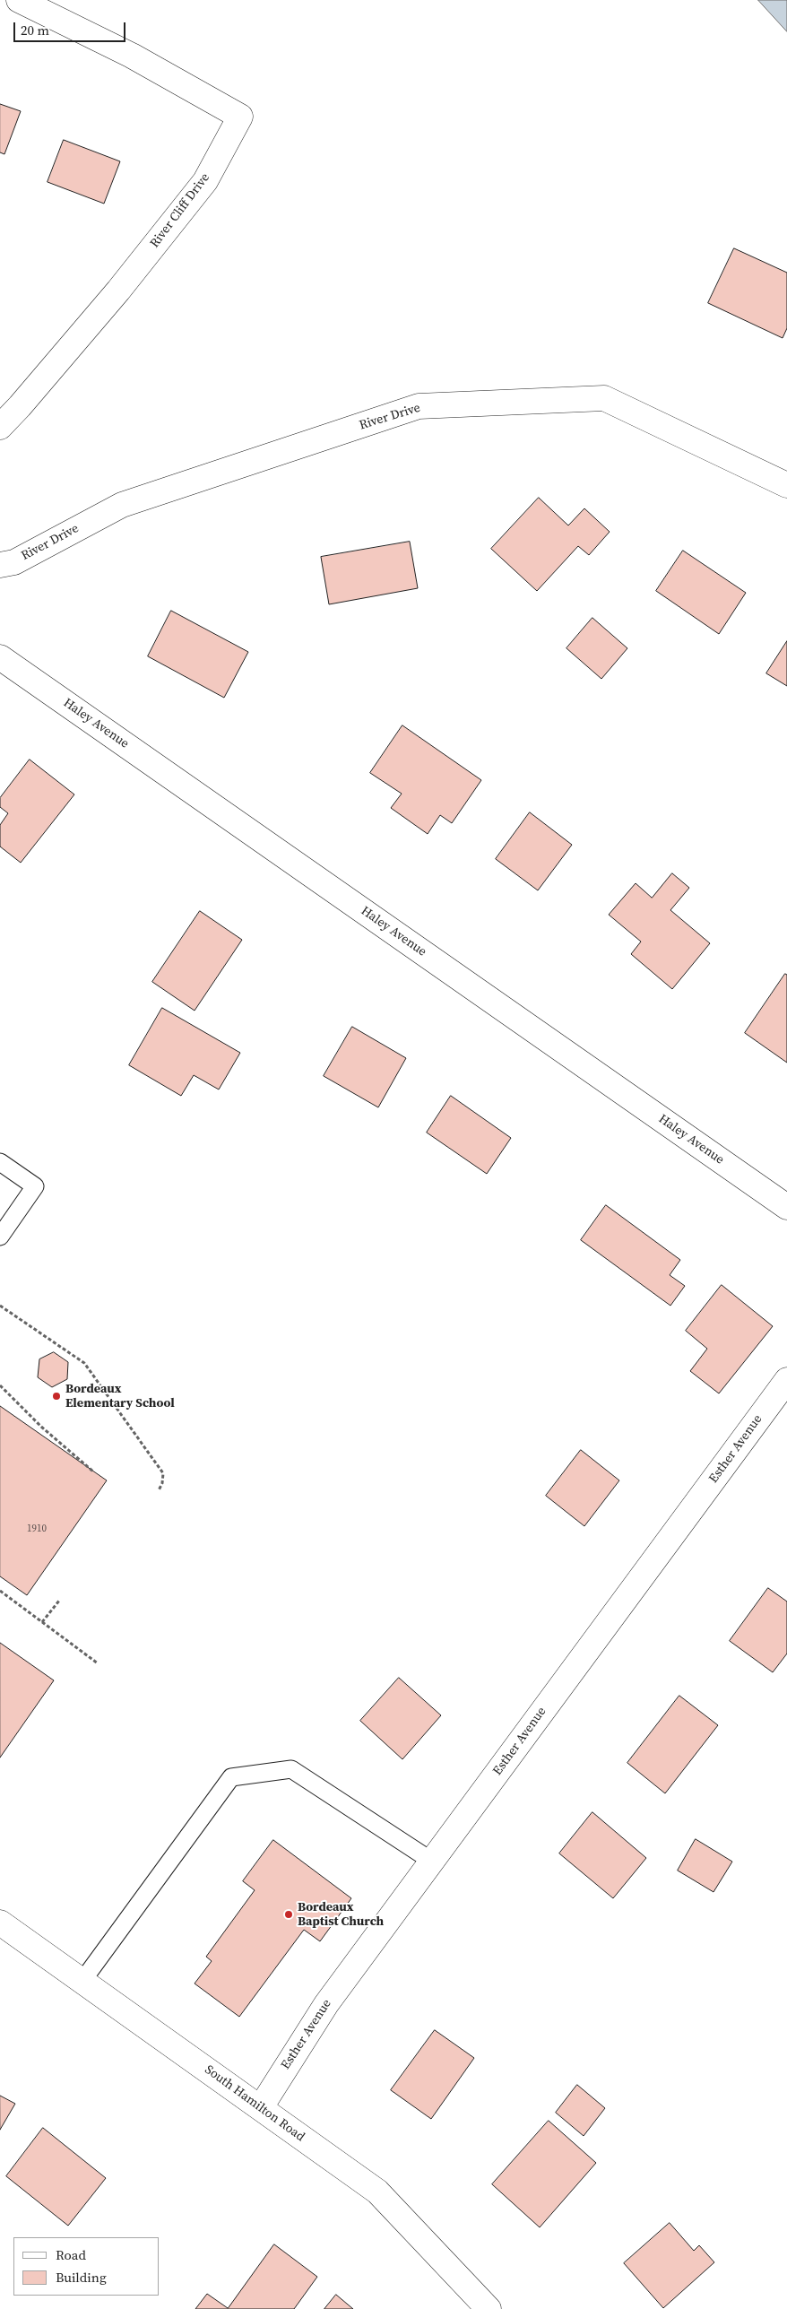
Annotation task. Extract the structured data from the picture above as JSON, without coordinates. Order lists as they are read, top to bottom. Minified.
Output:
{"streets":{"street":["River Cliff Drive","River Drive","Haley Avenue","Esther Avenue","South Hamilton Road"]},"crossings":[["Esther Avenue","South Hamilton Road"]],"places":["Bordeaux Elementary School","Bordeaux Baptist Church"],"house_numbers":["1910"],"legend":["Road","Building"],"scale_bar":"20 m"}
